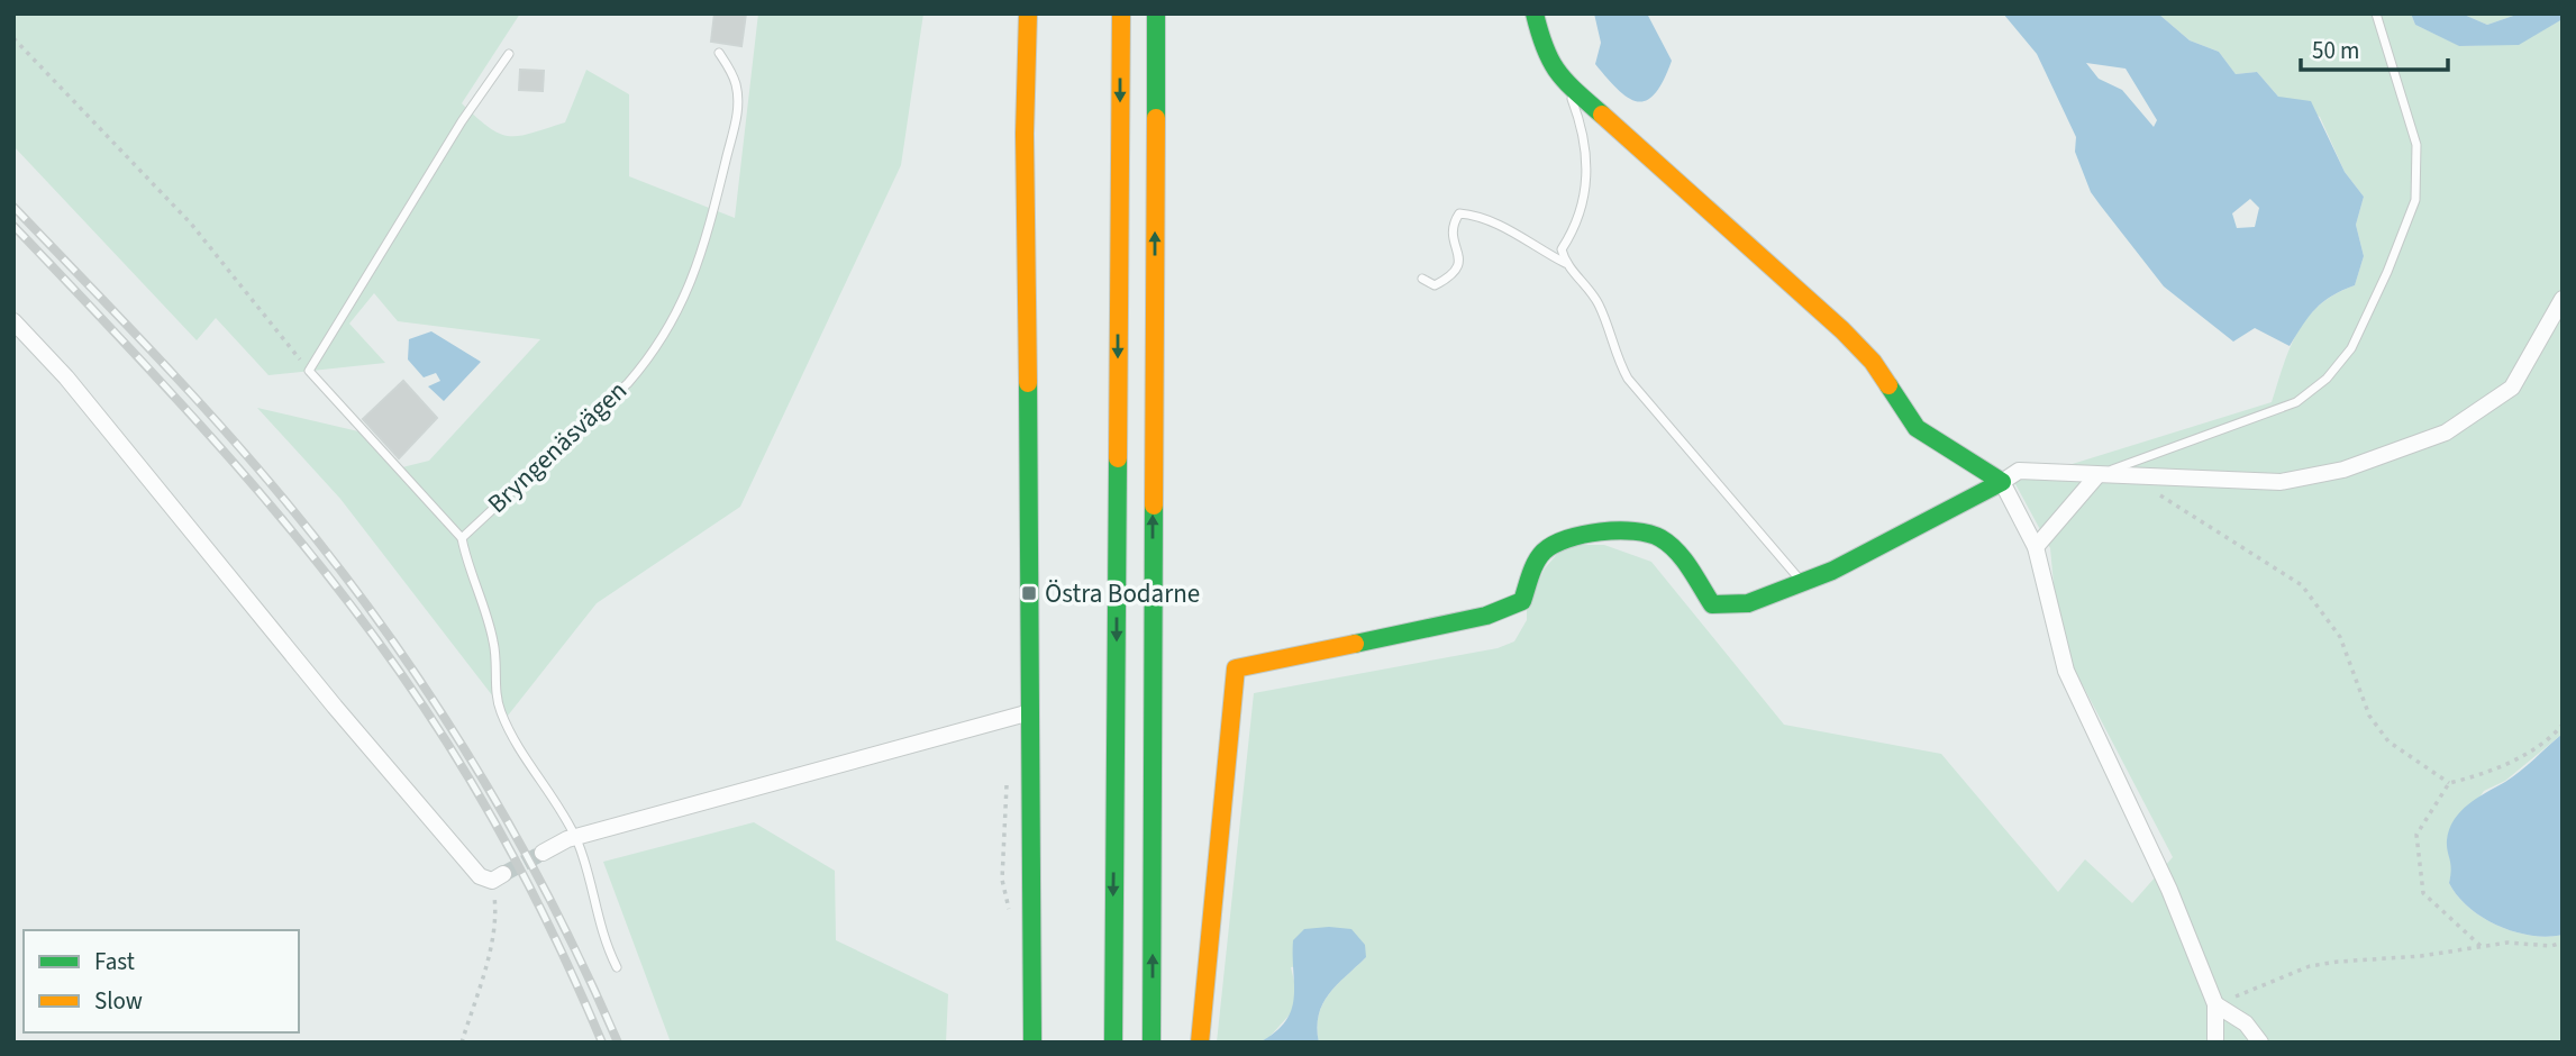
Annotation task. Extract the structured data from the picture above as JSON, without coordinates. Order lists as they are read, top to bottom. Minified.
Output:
{"streets":{"lane":["Bryngenäsvägen"]},"places":{"transit":["Östra Bodarne"]},"legend":["Fast","Slow"],"scale_bar":"50 m"}
